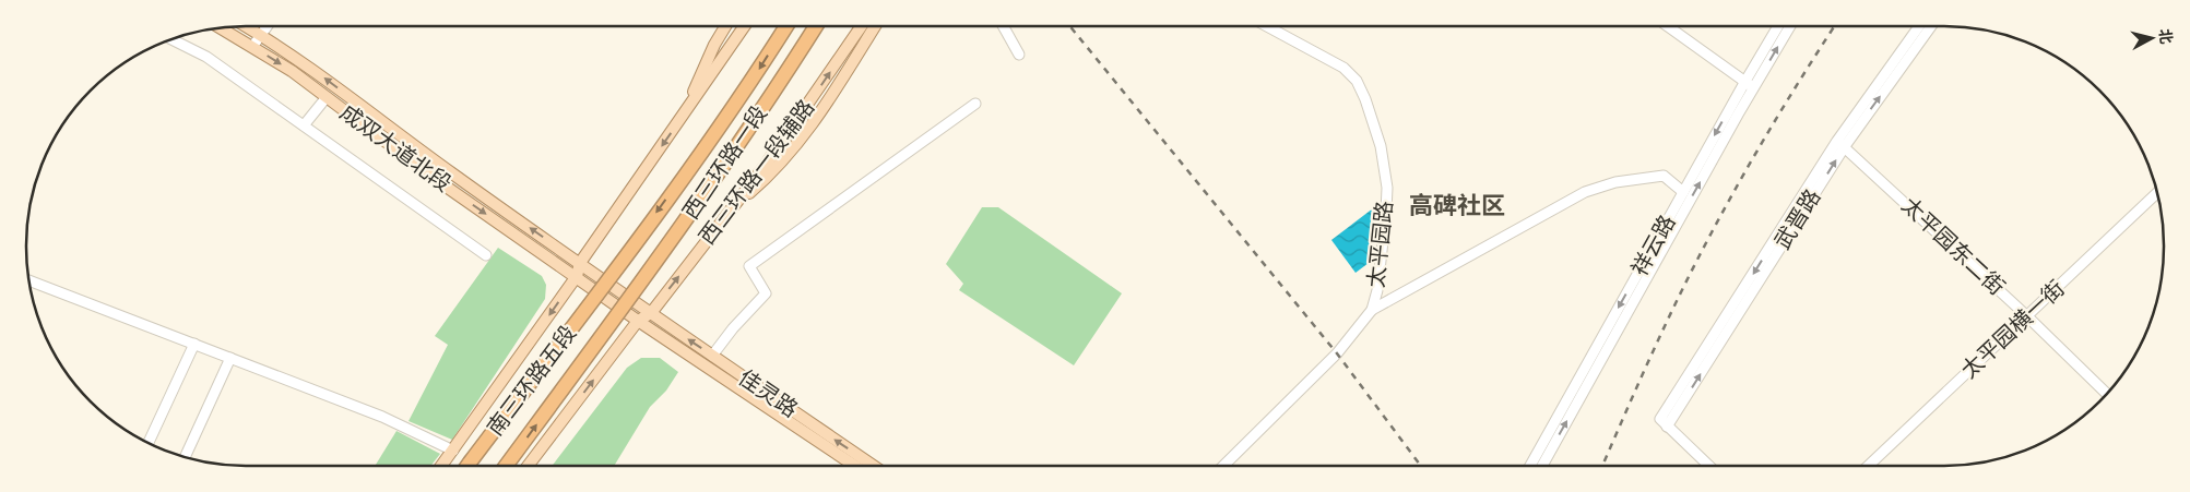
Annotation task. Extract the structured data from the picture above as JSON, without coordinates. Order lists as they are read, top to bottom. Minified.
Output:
{"streets":{"highway":["西三环路一段","南三环路五段"],"main road":["成双大道北段","西三环路一段辅路","佳灵路"],"street":["武晋路","太平园路","祥云路","太平园东二街","太平园横一街"]},"crossings":[["成双大道北段","西三环路一段辅路"],["成双大道北段","佳灵路"],["西三环路一段","南三环路五段"],["西三环路一段辅路","佳灵路"],["武晋路","太平园东二街"],["太平园东二街","太平园横一街"]],"districts":["高碑社区"],"north":"right"}
